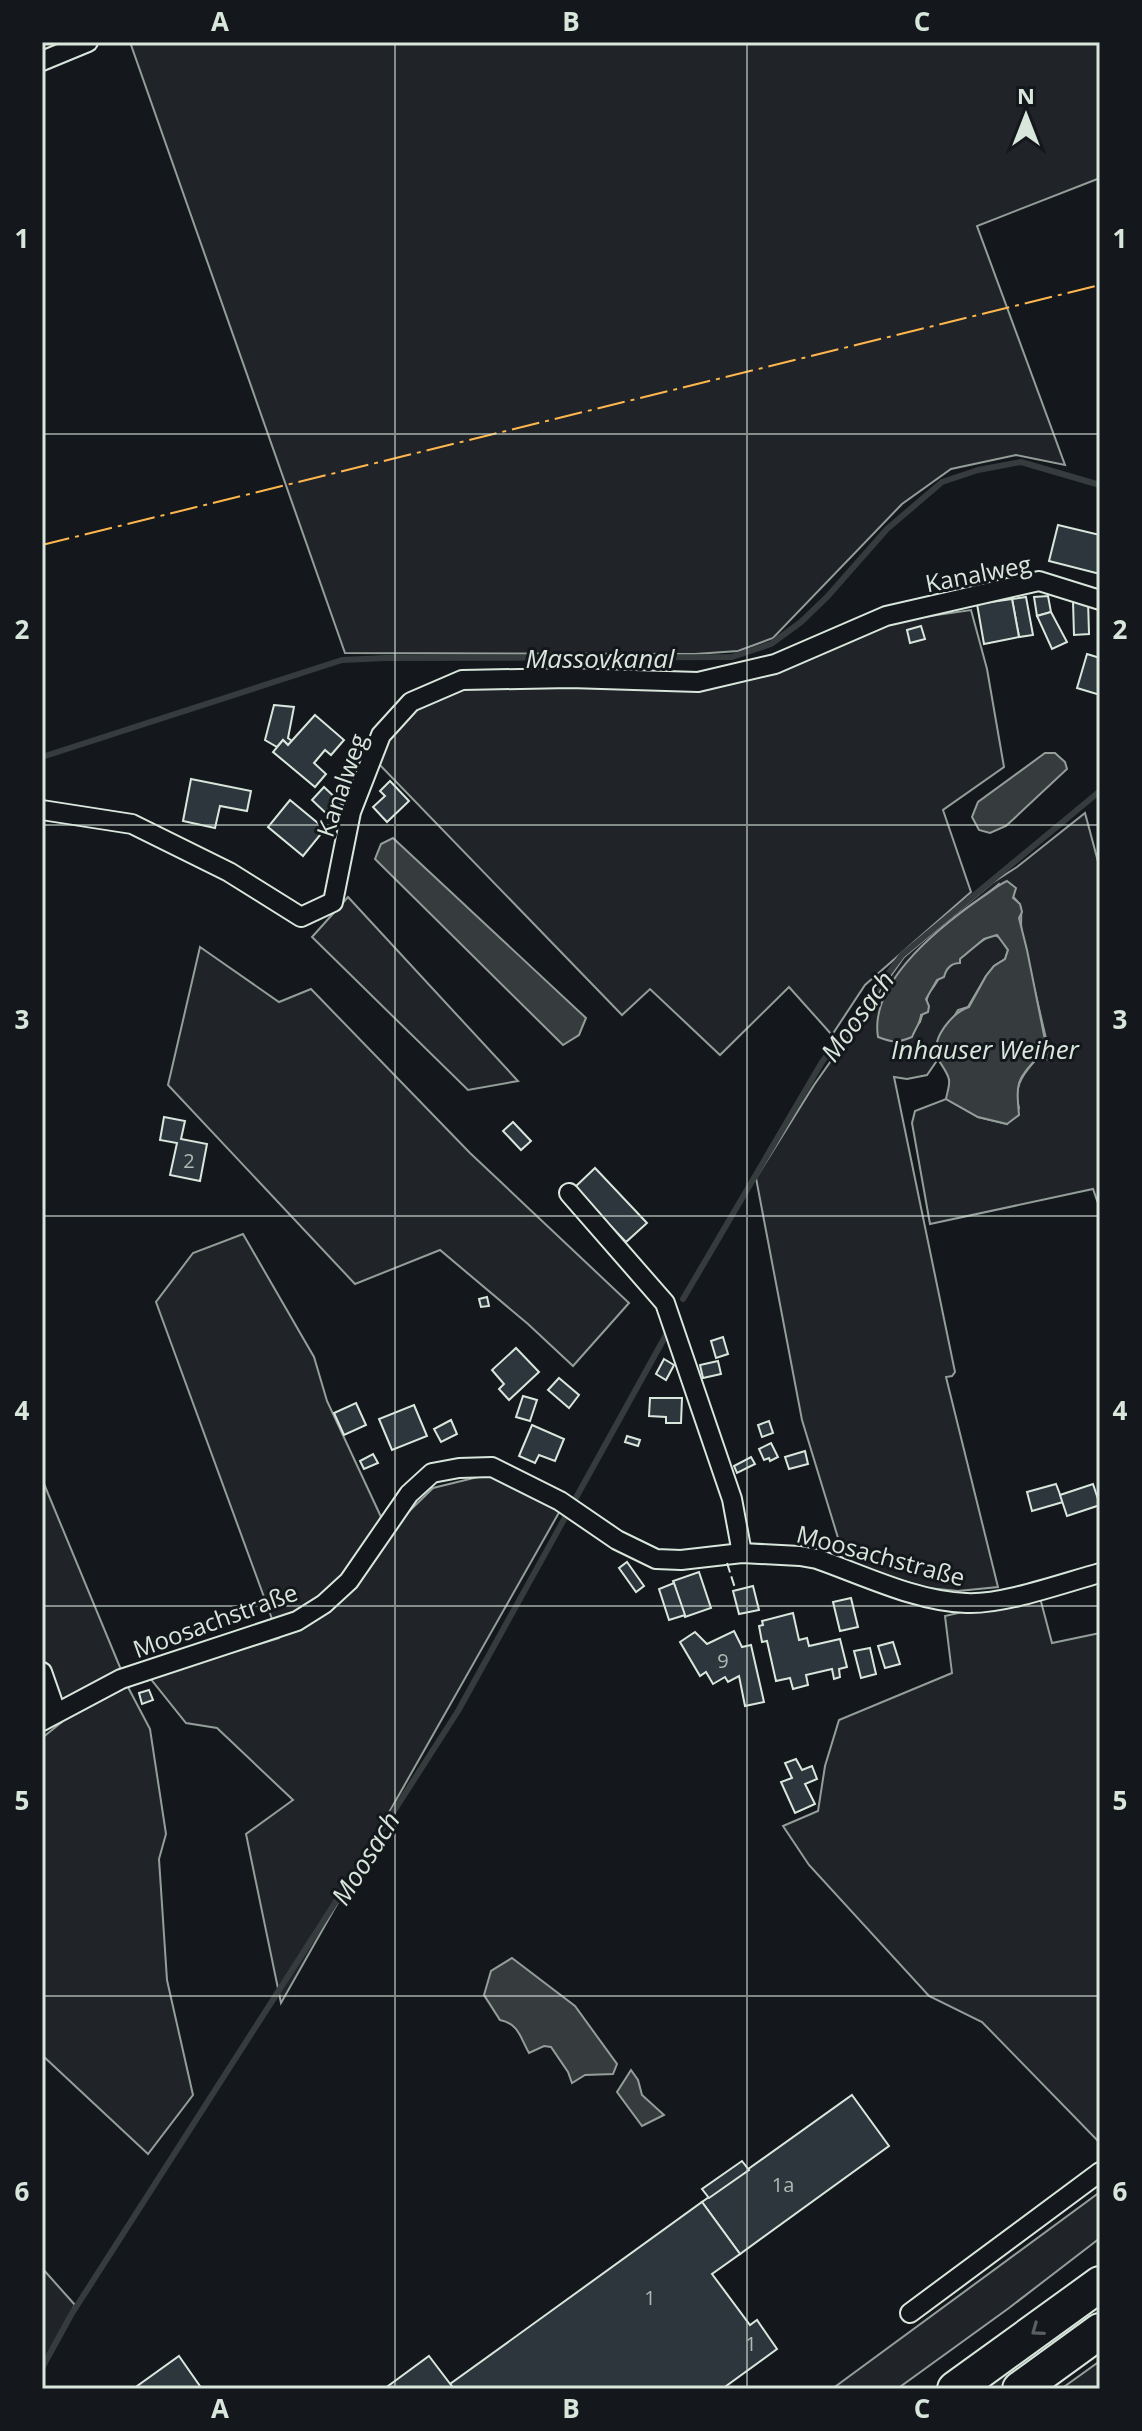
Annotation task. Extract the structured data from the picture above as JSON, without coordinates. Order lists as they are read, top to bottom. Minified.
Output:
{"streets":{"street":["Kanalweg","Moosachstraße"]},"water":["Massovkanal","Moosach","Inhauser Weiher"],"house_numbers":["2","9","1a","1","1"],"north":"top","grid":{"columns":["A","B","C"],"rows":["1","2","3","4","5","6"]}}
